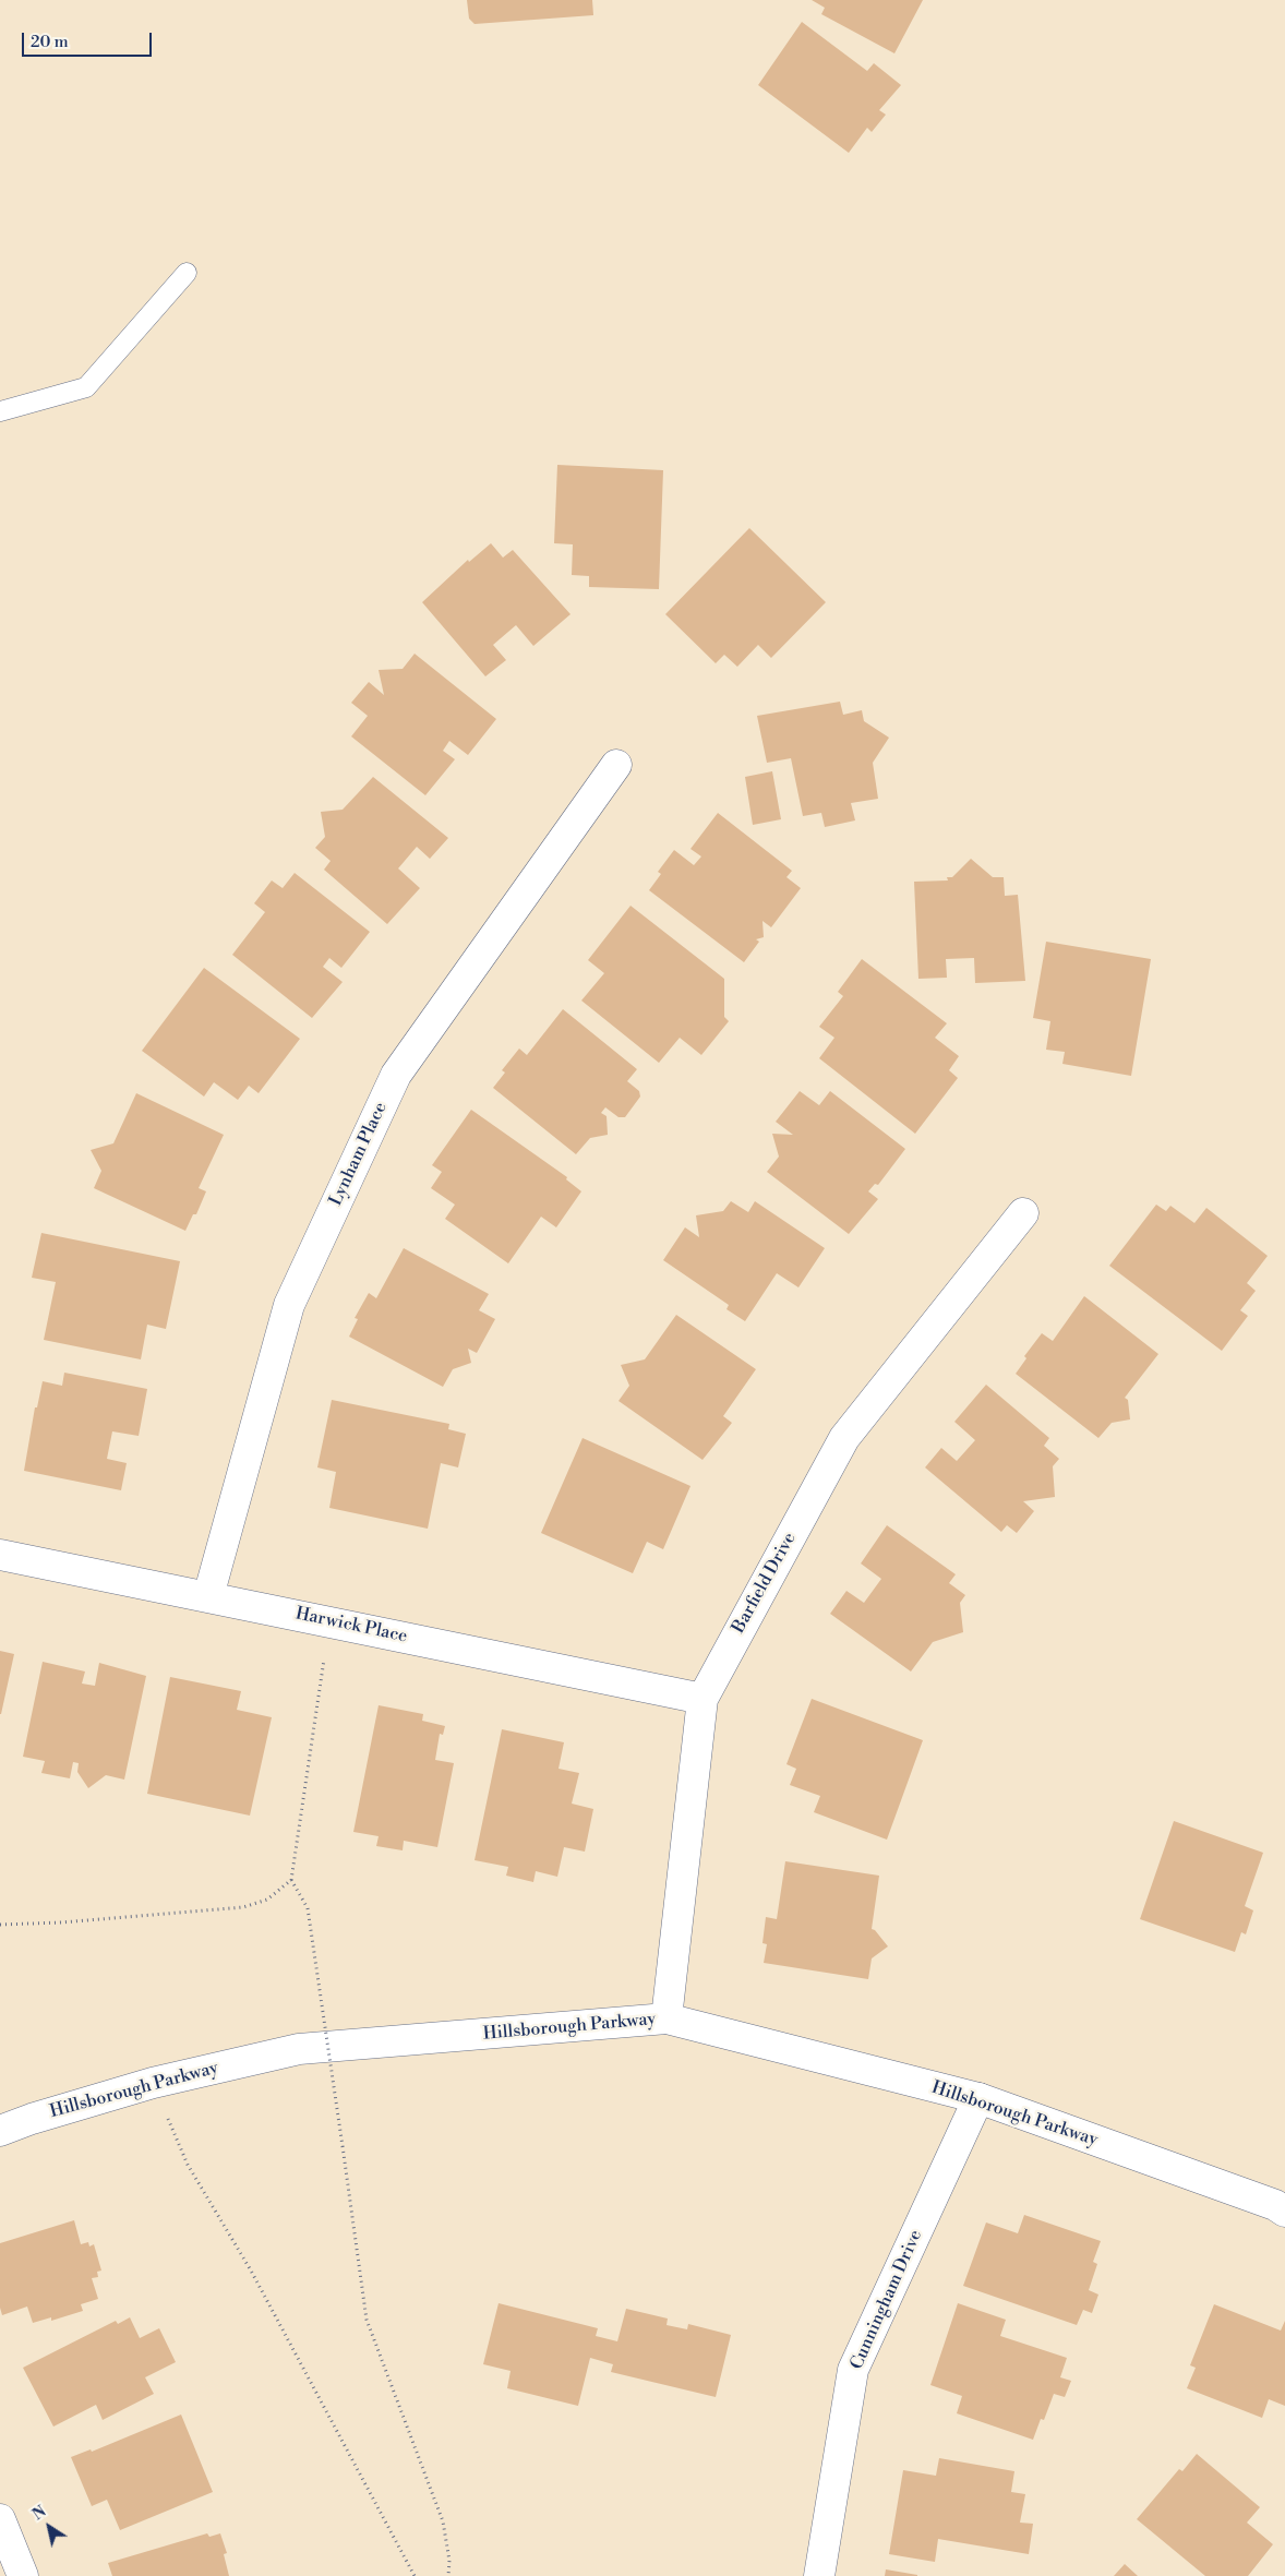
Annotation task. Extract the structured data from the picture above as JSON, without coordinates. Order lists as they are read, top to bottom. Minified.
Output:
{"streets":{"street":["Lynham Place","Barfield Drive","Harwick Place","Hillsborough Parkway","Cunningham Drive"]},"crossings":[["Lynham Place","Harwick Place"],["Barfield Drive","Harwick Place"],["Barfield Drive","Hillsborough Parkway"],["Hillsborough Parkway","Cunningham Drive"]],"scale_bar":"20 m","north":"top left"}
